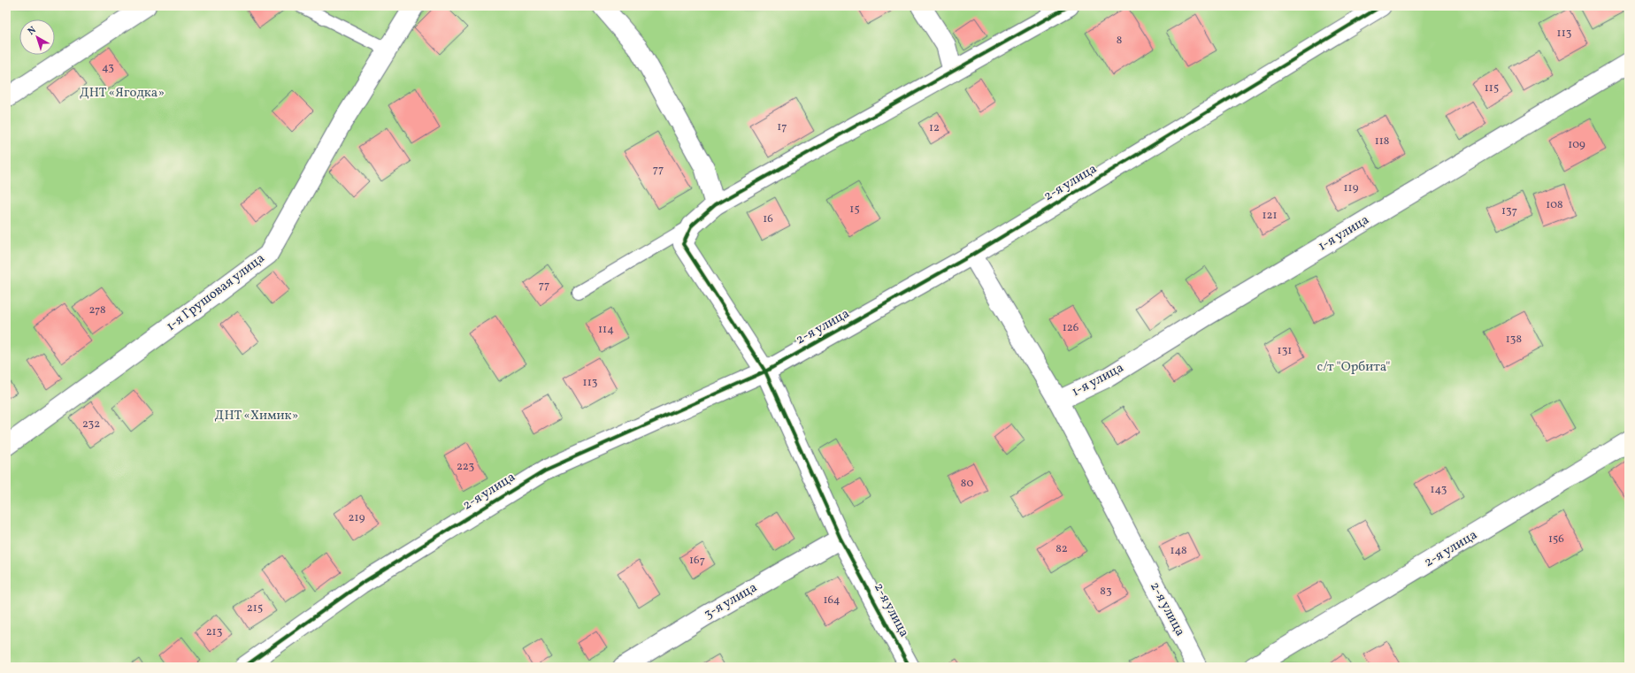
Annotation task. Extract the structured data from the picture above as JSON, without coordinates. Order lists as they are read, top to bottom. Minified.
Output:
{"streets":{"street":["2-я улица","1-я улица","1-я Грушовая улица","3-я улица"]},"crossings":[["2-я улица","1-я улица"],["2-я улица","3-я улица"]],"parks":["ДНТ «Ягодка»","с/т \"Орбита\"","ДНТ «Химик»"],"house_numbers":["113","8","43","115","17","12","118","109","77","119","108","15","137","121","16","77","278","126","114","138","131","113","232","223","80","143","219","156","82","148","167","83","164","215","213"],"north":"top left"}
